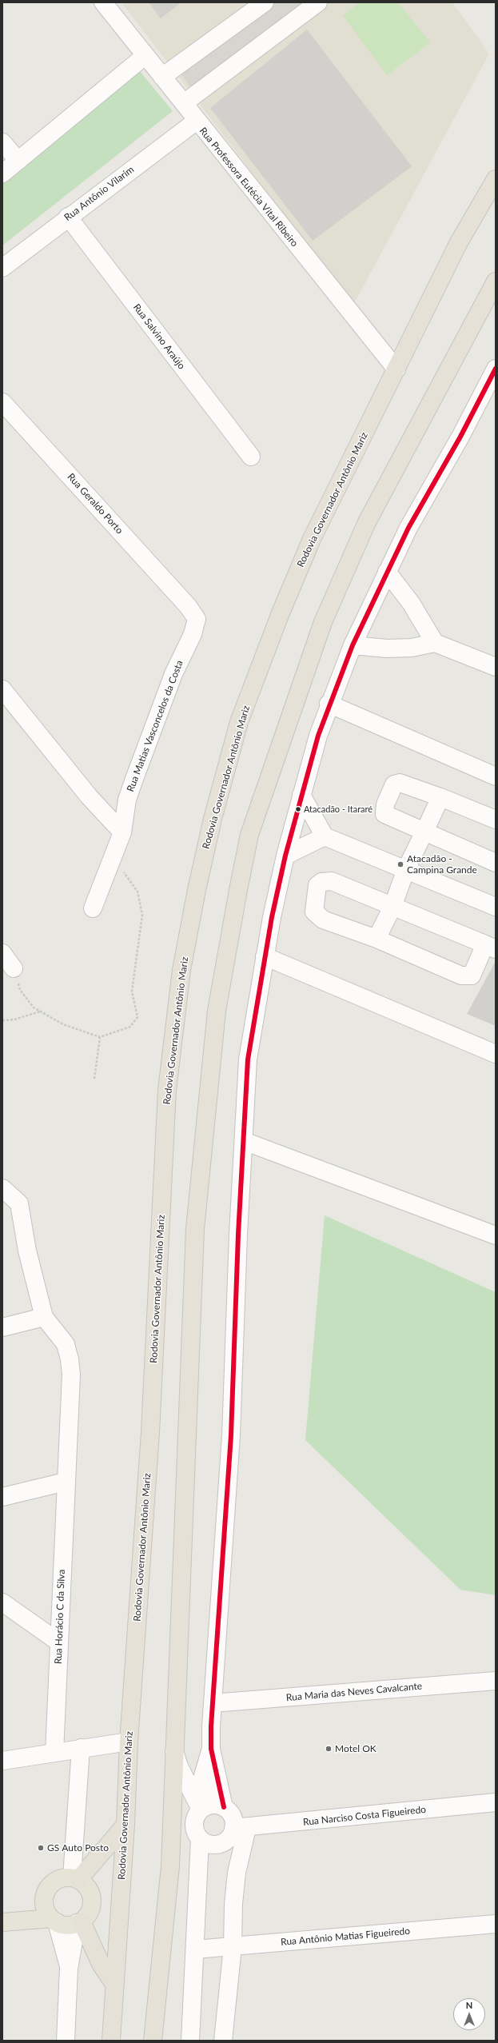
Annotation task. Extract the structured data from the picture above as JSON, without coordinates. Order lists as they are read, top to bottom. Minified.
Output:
{"streets":{"highway":["Rodovia Governador Antônio Mariz"],"street":["Rua Professora Eutécia Vital Ribeiro","Rua Antônio Vilarim","Rua Salvino Araújo","Rua Geraldo Porto","Rua Matias Vasconcelos da Costa","Rua Horácio C da Silva","Rua Maria das Neves Cavalcante","Rua Narciso Costa Figueiredo","Rua Antônio Matias Figueiredo"]},"crossings":[["Rua Professora Eutécia Vital Ribeiro","Rua Antônio Vilarim"],["Rua Professora Eutécia Vital Ribeiro","Rodovia Governador Antônio Mariz"],["Rua Antônio Vilarim","Rua Salvino Araújo"],["Rua Geraldo Porto","Rua Matias Vasconcelos da Costa"]],"places":["Atacadão - Itararé","Atacadão - Campina Grande","Motel OK","GS Auto Posto"],"north":"top"}
